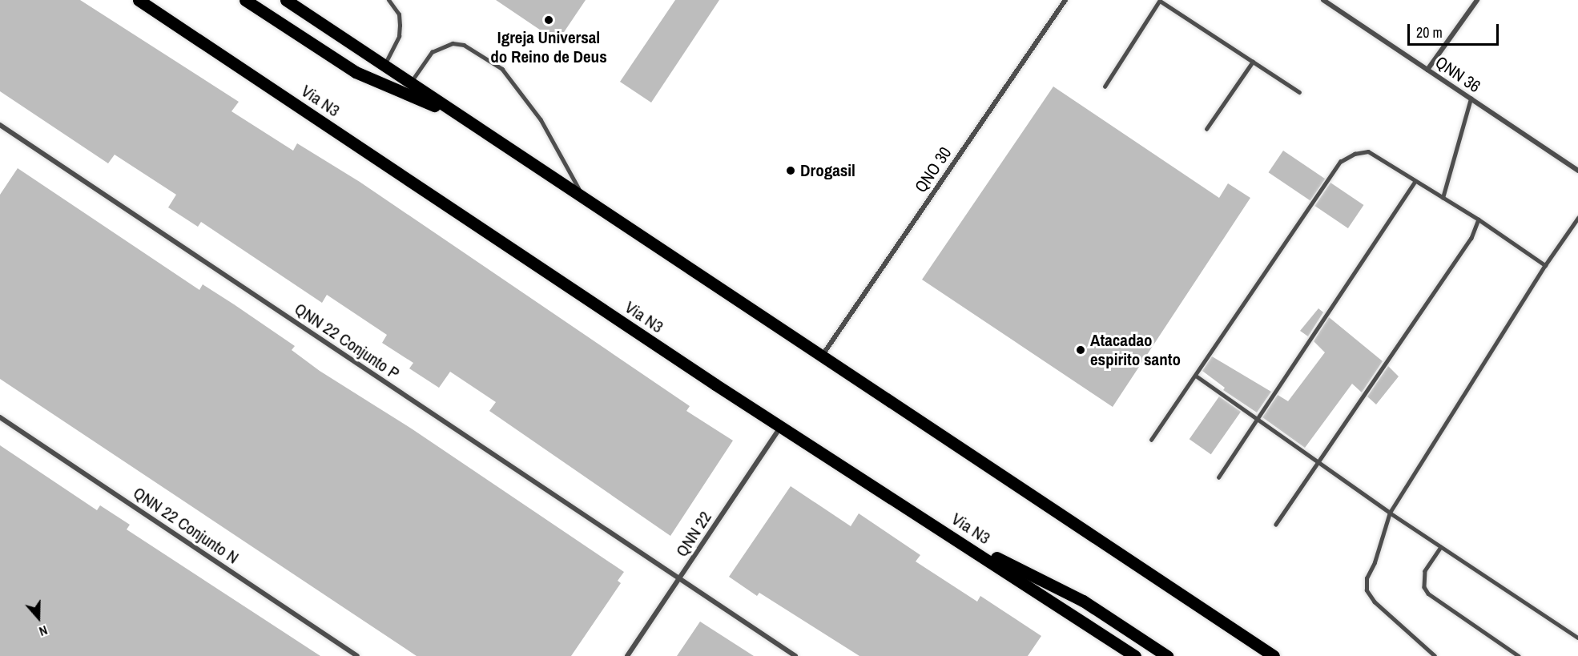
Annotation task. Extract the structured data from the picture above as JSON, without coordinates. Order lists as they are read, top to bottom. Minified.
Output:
{"streets":{"main road":["Via N3"],"street":["QNN 36","QNO 30","QNN 22 Conjunto P","QNN 22 Conjunto N","QNN 22"]},"crossings":[["Via N3","QNN 22"],["QNN 22 Conjunto P","QNN 22"]],"places":["Igreja Universal do Reino de Deus","Drogasil","Atacadao espirito santo"],"scale_bar":"20 m","north":"bottom"}
